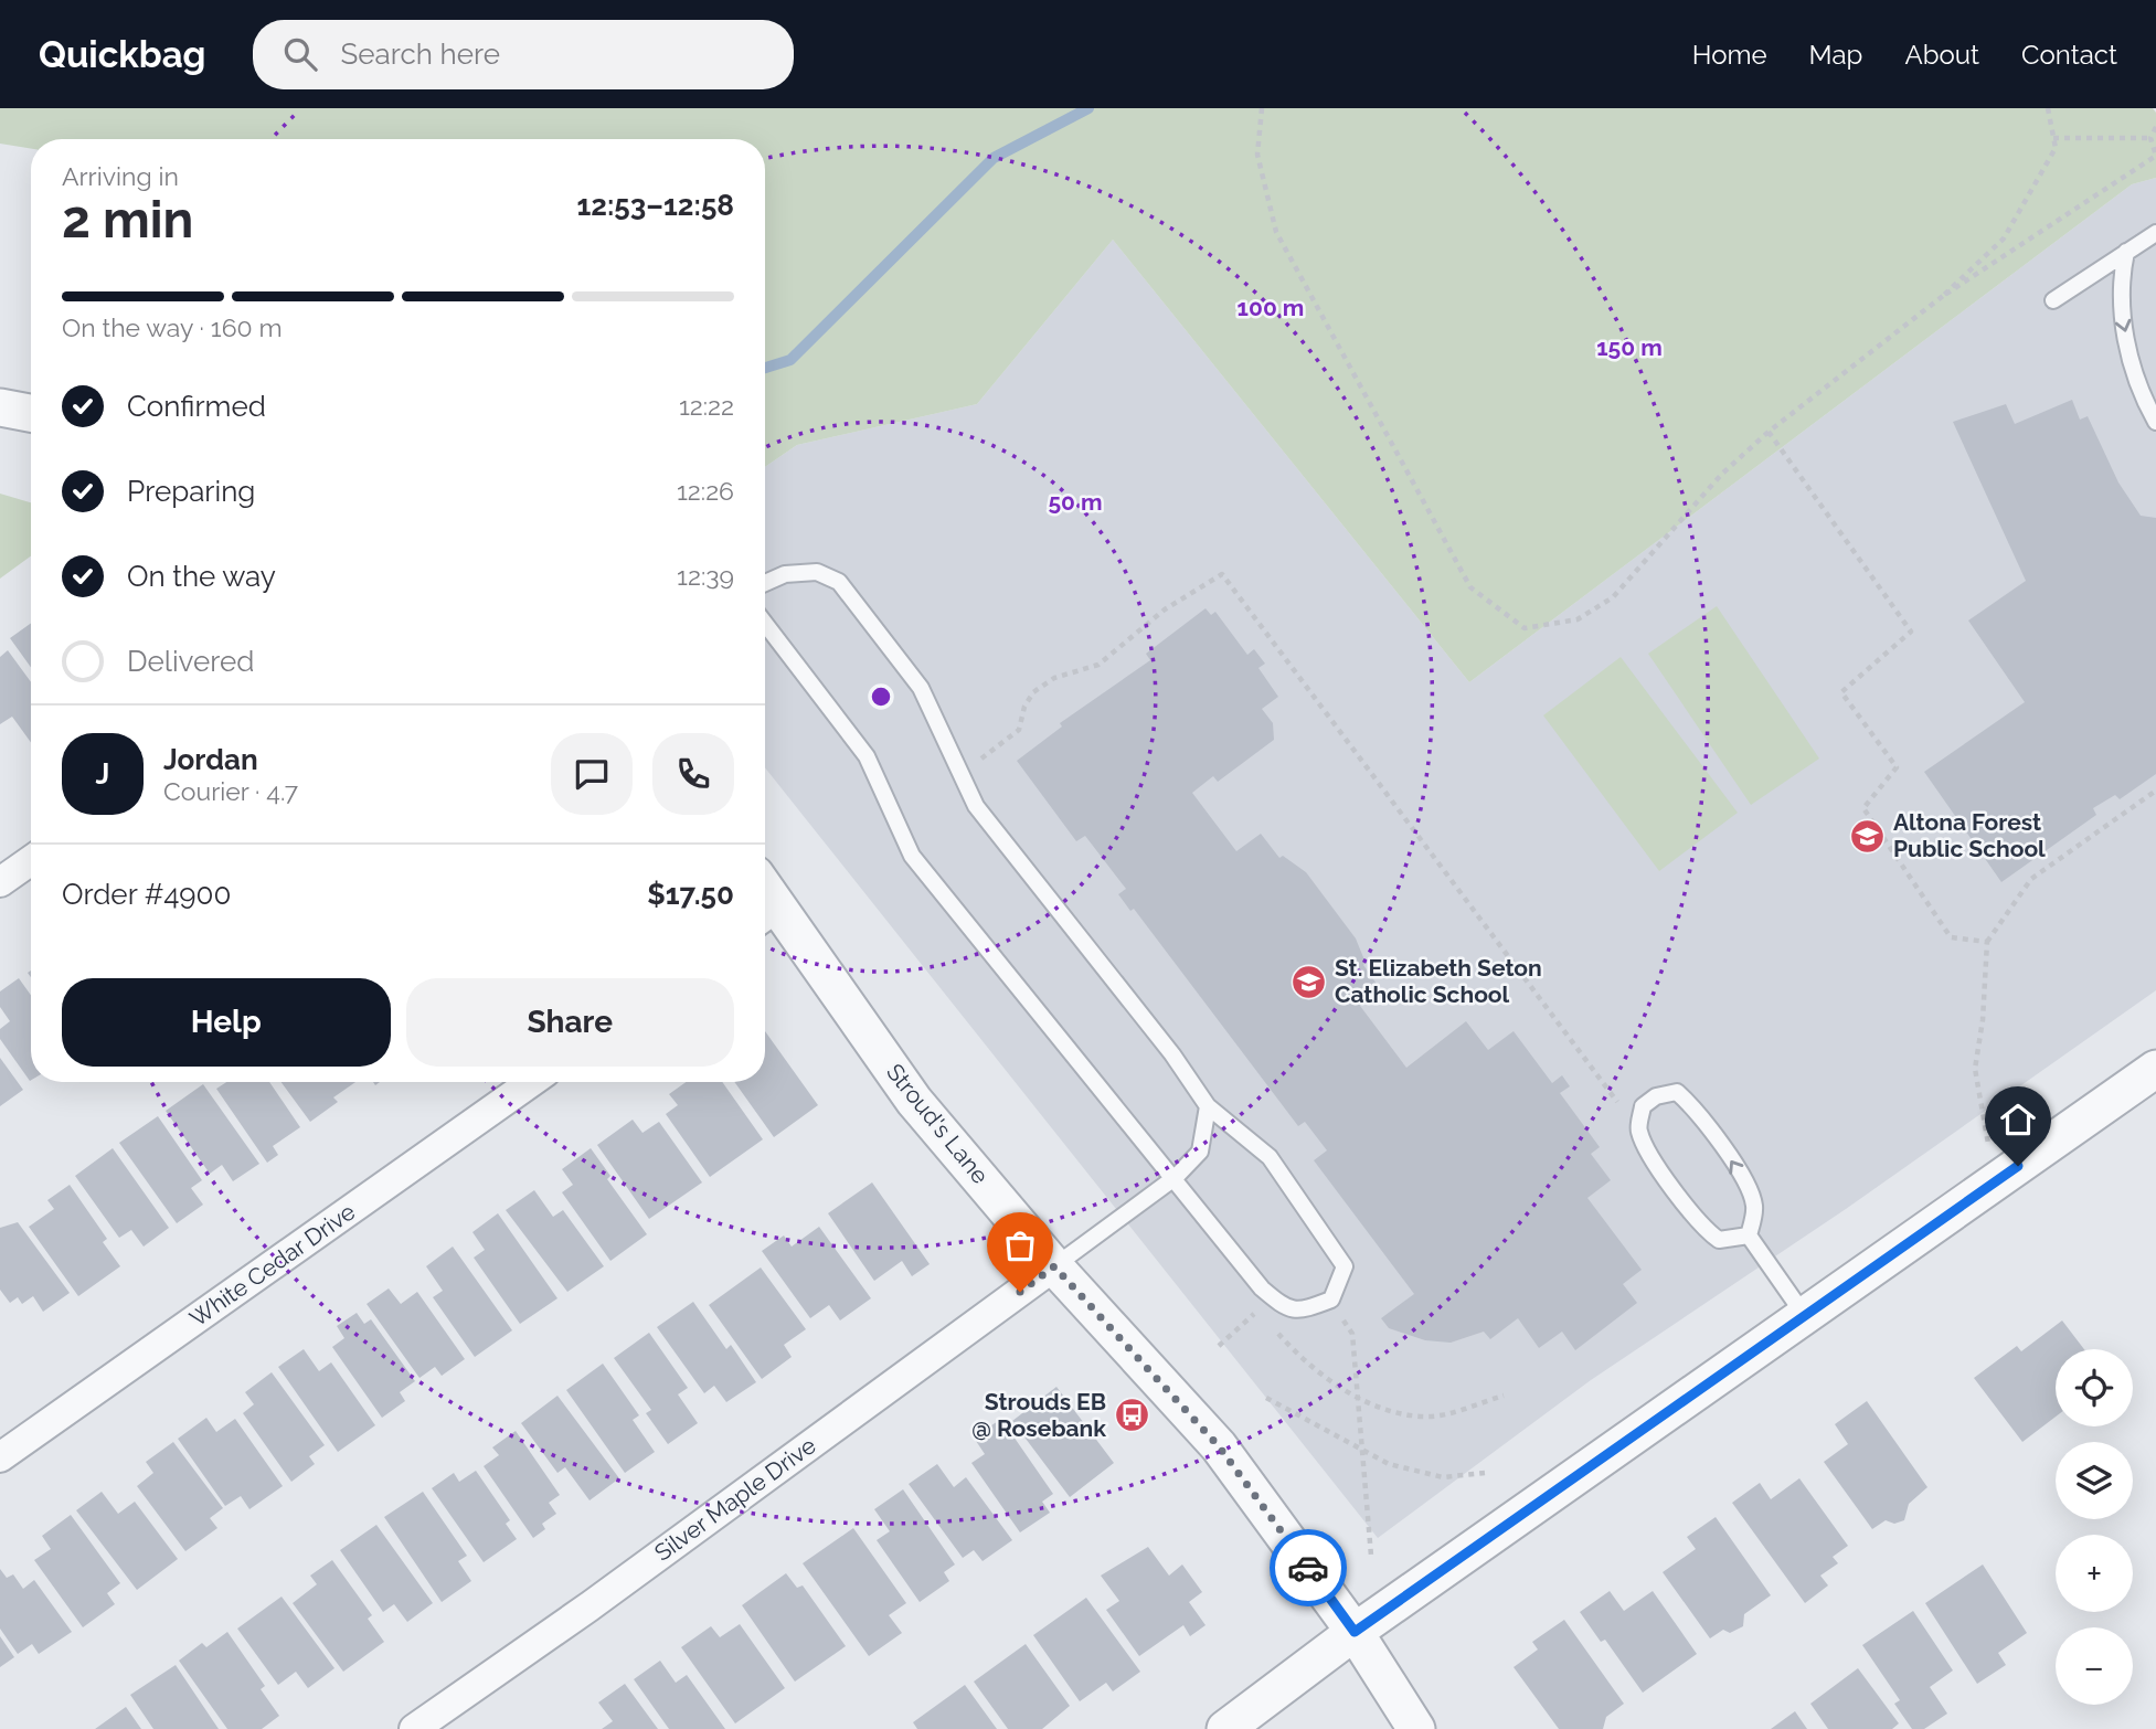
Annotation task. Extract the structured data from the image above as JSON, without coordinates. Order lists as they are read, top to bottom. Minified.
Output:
{"streets":{"street":["Stroud's Lane","White Cedar Drive","Silver Maple Drive"]},"crossings":[["Stroud's Lane","Silver Maple Drive"]],"places":{"school or university":["Altona Forest Public School","St. Elizabeth Seton Catholic School"],"bus stop":["Strouds EB @ Rosebank"]},"page":{"header":"Quickbag","search":"Search here","nav":["Home","Map","About","Contact"],"heading":["2 min","Arriving in","12:53–12:58"],"panel":["Jordan","Courier · 4.7","Order #4900","$17.50"],"bar":"On the way · 160 m","list":[["Confirmed","12:22"],["Preparing","12:26"],["On the way","12:39"],"Delivered"],"round":"J","buttons":["Help","Share"],"map_buttons":["+","−"]},"rings":["100 m","150 m","50 m"]}
